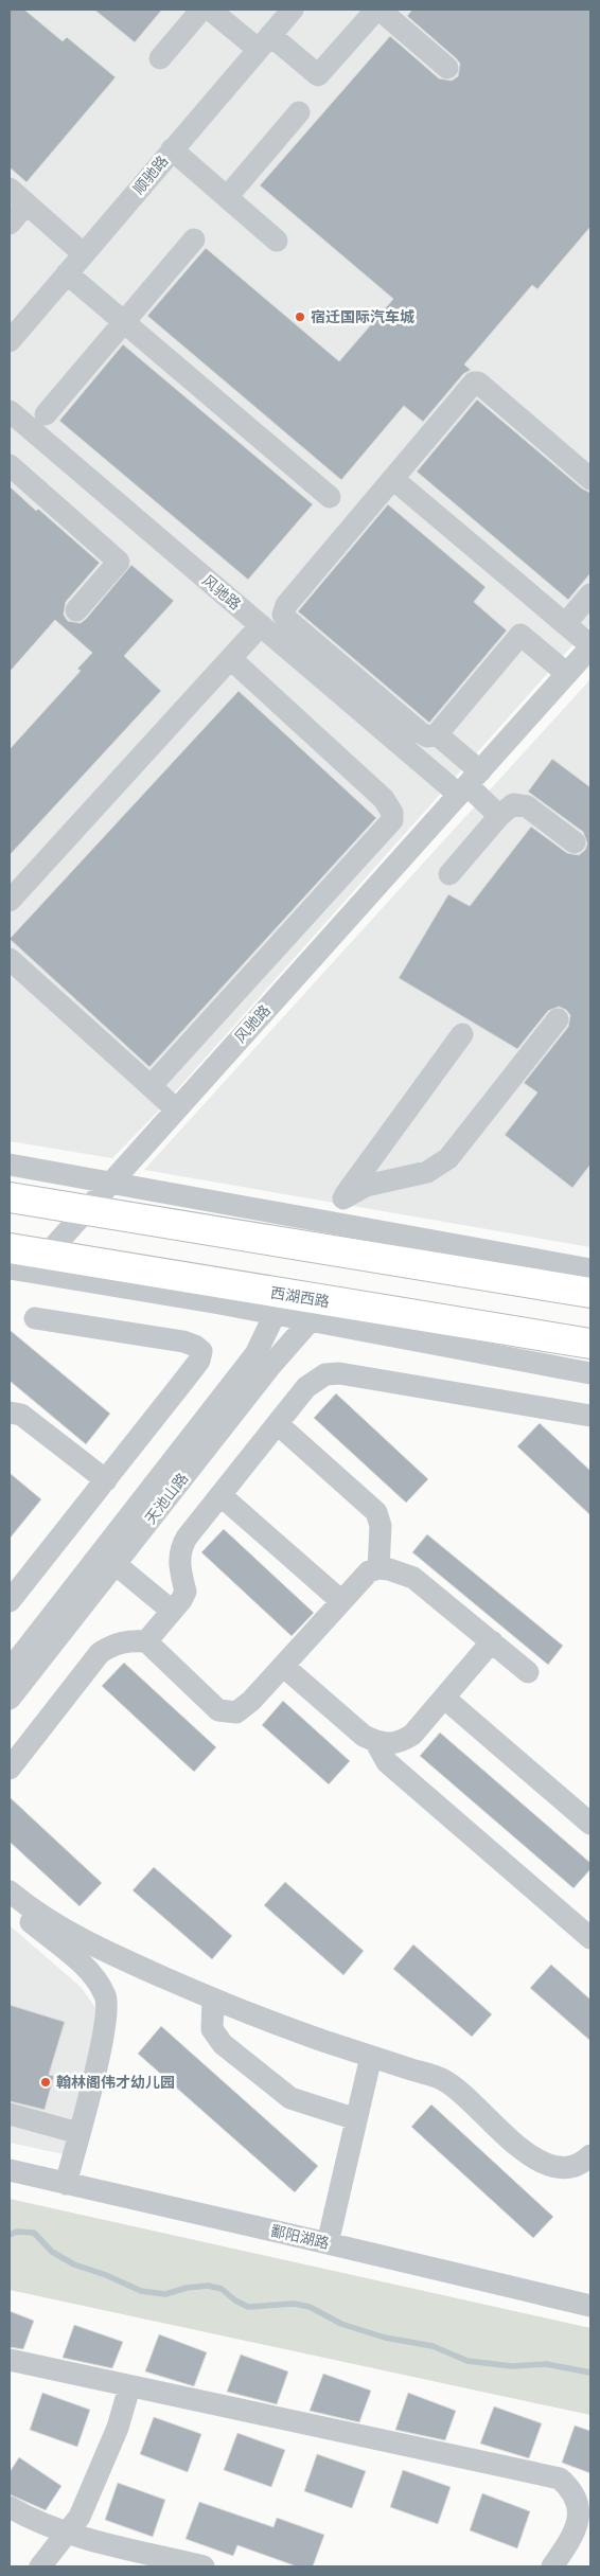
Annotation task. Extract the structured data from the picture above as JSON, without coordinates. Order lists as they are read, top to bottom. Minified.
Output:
{"streets":{"main road":["西湖西路"],"street":["顺驰路","风驰路","天池山路","鄱阳湖路"]},"crossings":[["风驰路","西湖西路"],["西湖西路","天池山路"]],"places":["宿迁国际汽车城","翰林阁伟才幼儿园"]}
